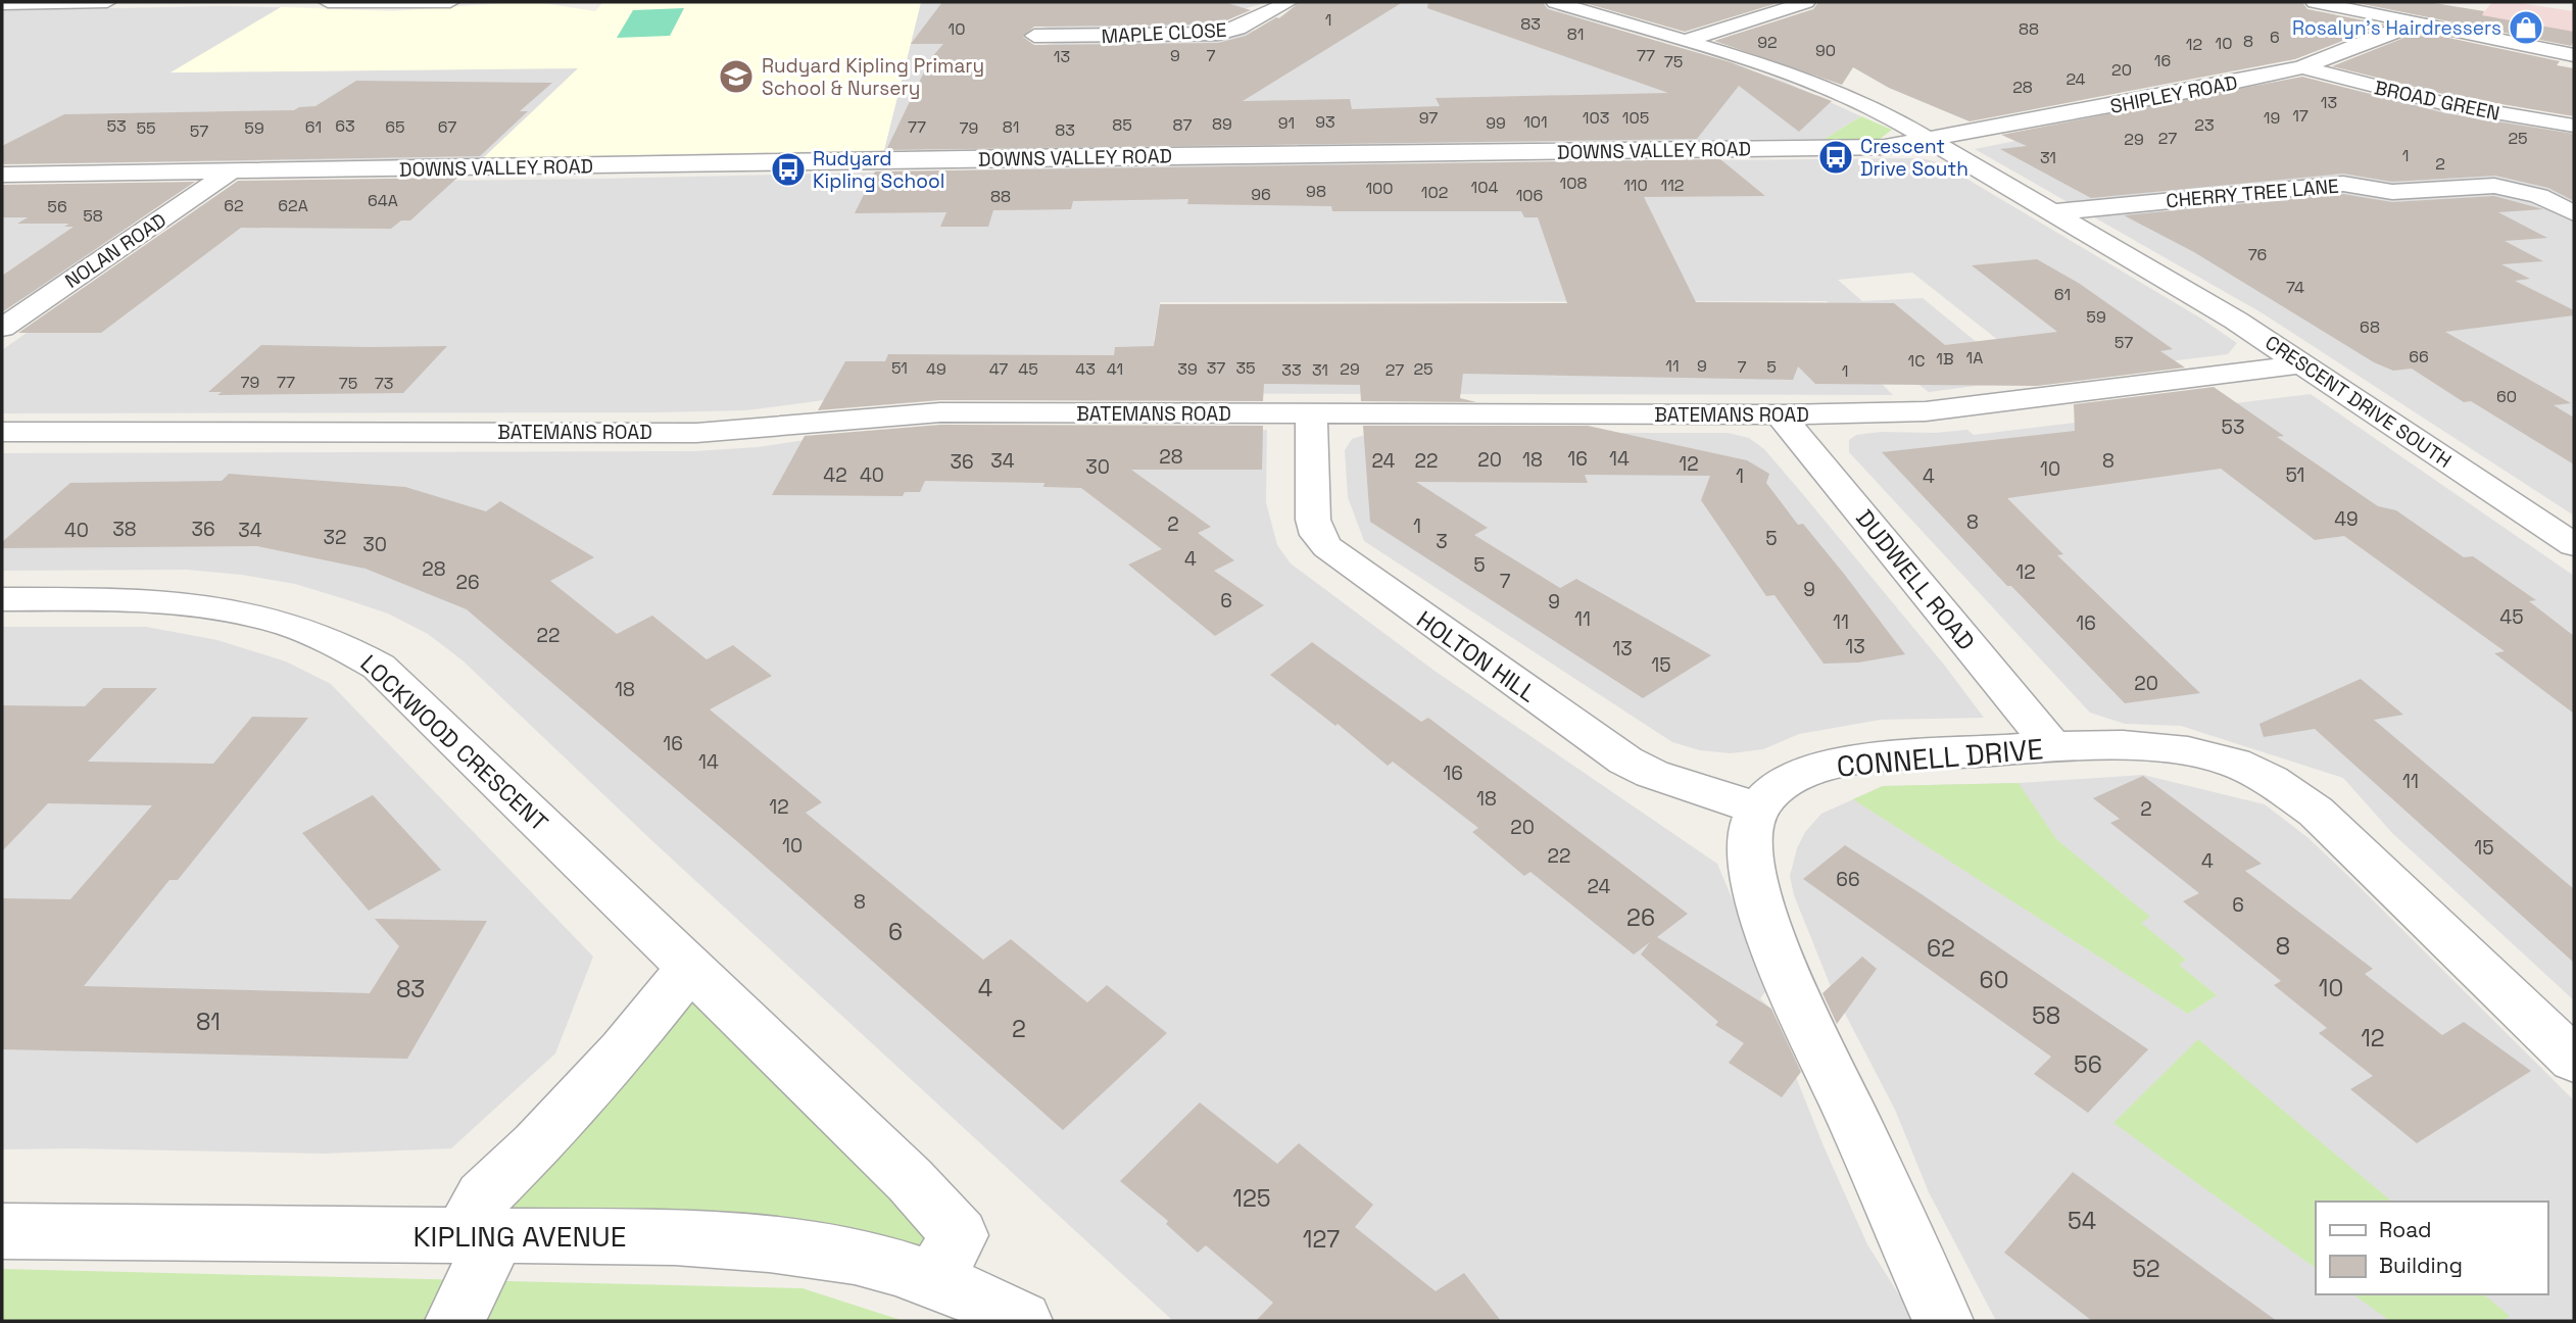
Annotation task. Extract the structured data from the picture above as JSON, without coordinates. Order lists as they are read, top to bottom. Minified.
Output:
{"streets":{"street":["MAPLE CLOSE","SHIPLEY ROAD","BROAD GREEN","DOWNS VALLEY ROAD","CHERRY TREE LANE","NOLAN ROAD","CRESCENT DRIVE SOUTH","BATEMANS ROAD","DUDWELL ROAD","HOLTON HILL","LOCKWOOD CRESCENT","CONNELL DRIVE","KIPLING AVENUE"]},"crossings":[["SHIPLEY ROAD","BROAD GREEN"],["SHIPLEY ROAD","DOWNS VALLEY ROAD"],["SHIPLEY ROAD","CRESCENT DRIVE SOUTH"],["DOWNS VALLEY ROAD","NOLAN ROAD"],["DOWNS VALLEY ROAD","CRESCENT DRIVE SOUTH"],["CHERRY TREE LANE","CRESCENT DRIVE SOUTH"],["CRESCENT DRIVE SOUTH","BATEMANS ROAD"],["BATEMANS ROAD","DUDWELL ROAD"],["BATEMANS ROAD","HOLTON HILL"],["DUDWELL ROAD","CONNELL DRIVE"],["HOLTON HILL","CONNELL DRIVE"],["LOCKWOOD CRESCENT","KIPLING AVENUE"]],"places":{"shop":["Rosalyn's Hairdressers"],"school or university":["Rudyard Kipling Primary School & Nursery"],"bus stop":["Crescent Drive South","Rudyard Kipling School"]},"house_numbers":["1","83","10","88","81","6","8","92","10","12","90","9","7","77","13","16","75","20","24","28","13","17","97","103","105","19","93","101","91","99","89","85","87","23","53","63","61","65","67","77","81","55","59","79","83","57","27","25","29","1","31","2","108","110","112","104","100","98","102","96","106","88","64A","62","62A","56","58","76","74","61","59","68","57","66","1A","1B","1C","11","9","7","5","51","37","35","49","47","45","43","41","39","29","25","33","31","27","1","79","77","75","73","60","53","28","16","14","20","18","34","24","22","8","36","12","30","10","42","40","51","1","4","49","8","2","1","38","36","40","34","32","5","3","30","4","5","28","12","7","26","9","6","9","45","11","11","16","22","13","13","15","20","18","16","14","16","11","18","12","2","20","10","15","22","4","66","24","8","6","26","6","8","62","60","4","10","83","58","81","2","12","56","125","54","127","52"],"legend":["Road","Building"]}
